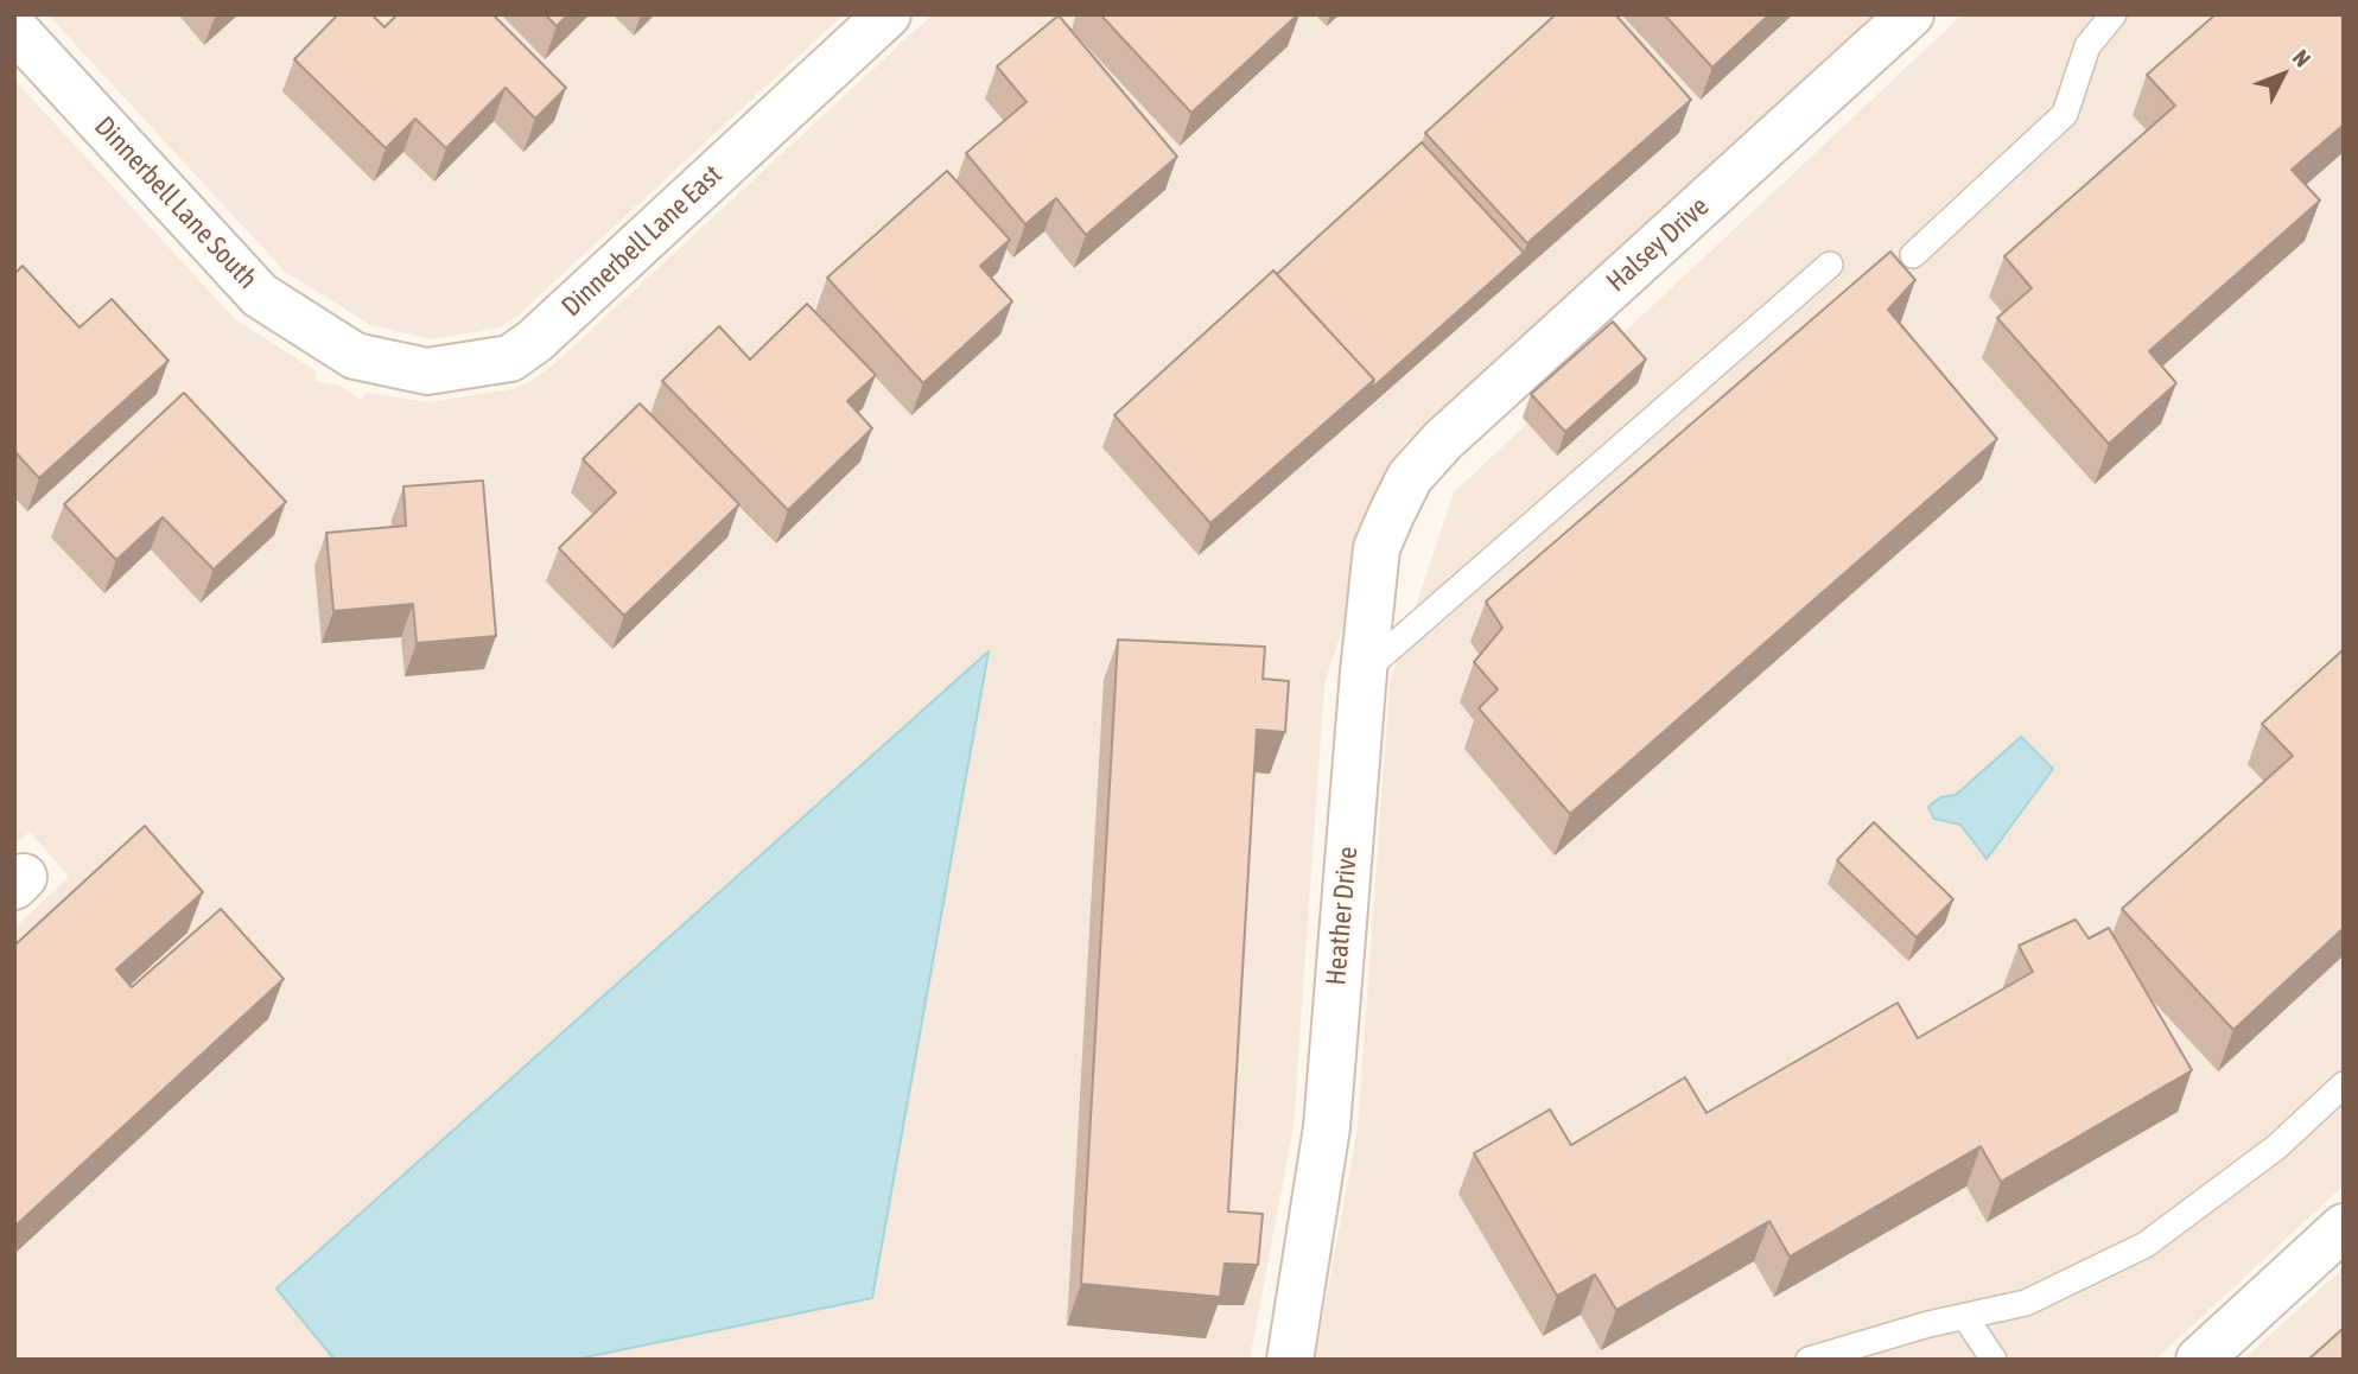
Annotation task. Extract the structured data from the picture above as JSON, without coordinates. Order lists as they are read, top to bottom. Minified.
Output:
{"streets":{"street":["Dinnerbell Lane South","Dinnerbell Lane East","Halsey Drive","Heather Drive"]},"crossings":[["Dinnerbell Lane South","Dinnerbell Lane East"],["Halsey Drive","Heather Drive"]],"north":"top right"}
